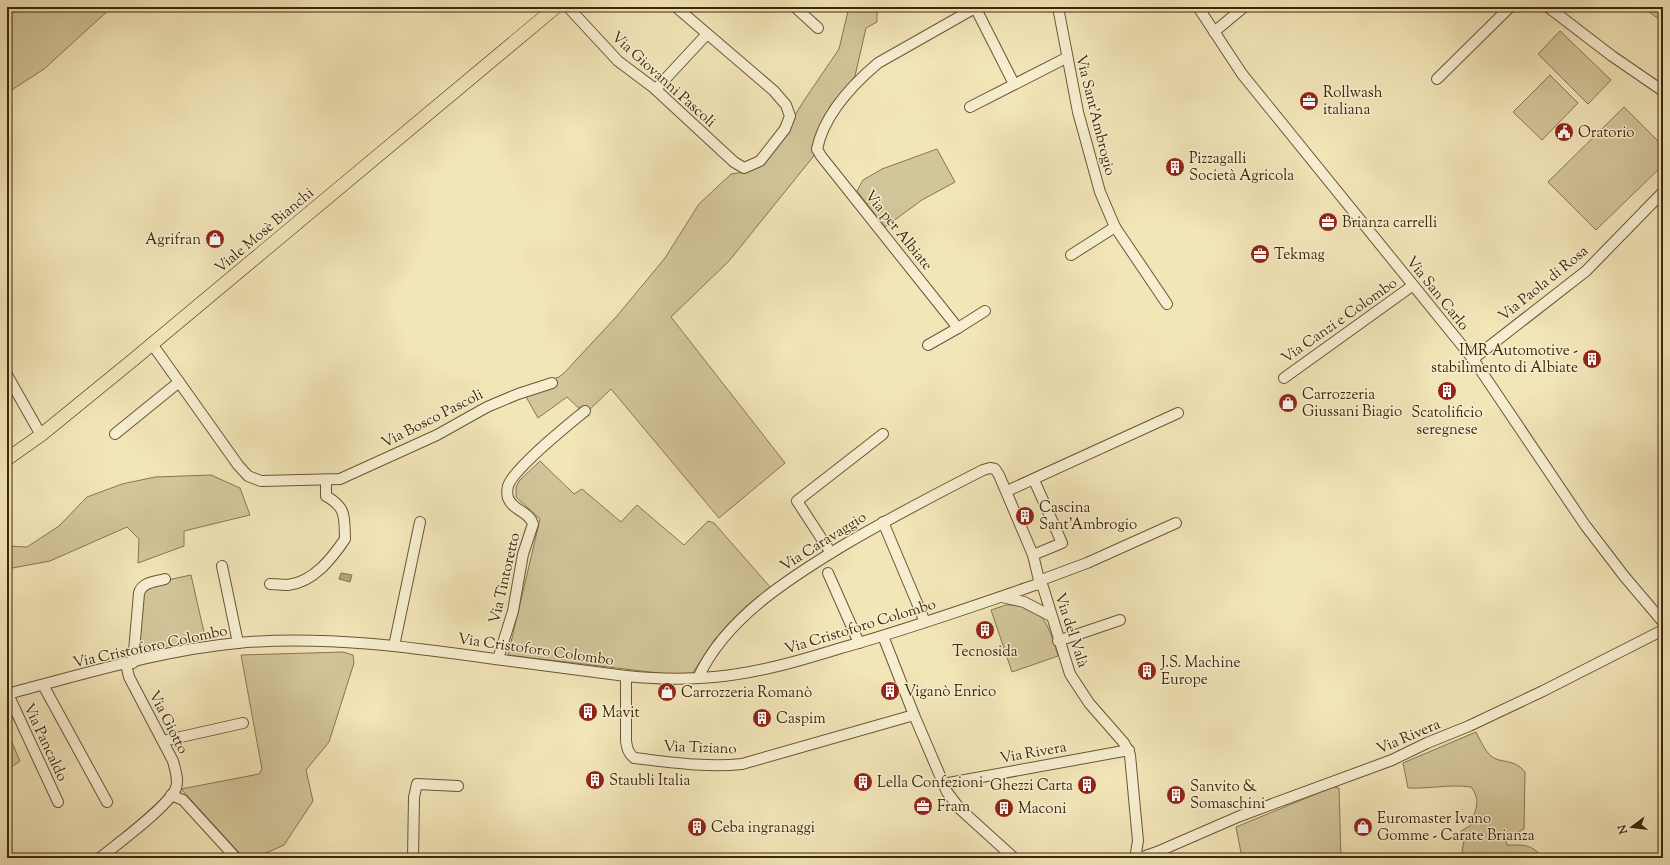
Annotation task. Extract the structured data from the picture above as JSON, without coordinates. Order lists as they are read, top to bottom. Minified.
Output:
{"streets":{"main road":["Viale Mosè Bianchi"],"street":["Via Giovanni Pascoli","Via Sant'Ambrogio","Via per Albiate","Via Paola di Rosa","Via San Carlo","Via Canzi e Colombo","Via Bosco Pascoli","Via Caravaggio","Via Tintoretto","Via Cristoforo Colombo","Via del Valà","Via Giotto","Via Rivera","Via Pancaldo","Via Tiziano"]},"crossings":[["Viale Mosè Bianchi","Via Bosco Pascoli"],["Via Paola di Rosa","Via San Carlo"],["Via San Carlo","Via Canzi e Colombo"],["Via Caravaggio","Via Cristoforo Colombo"],["Via Caravaggio","Via del Valà"],["Via Tintoretto","Via Cristoforo Colombo"],["Via Cristoforo Colombo","Via del Valà"],["Via Cristoforo Colombo","Via Giotto"],["Via Cristoforo Colombo","Via Pancaldo"],["Via Cristoforo Colombo","Via Tiziano"],["Via del Valà","Via Rivera"]],"places":{"office":["Rollwash italiana","Brianza carrelli","Tekmag","Fram"],"public building":["Oratorio"],"building":["Pizzagalli Società Agricola","IMR Automotive - stabilimento di Albiate","Scatolificio seregnese","Cascina Sant'Ambrogio","Tecnosida","J.S. Machine Europe","Viganò Enrico","Mavit","Caspim","Staubli Italia","Lella Confezioni","Ghezzi Carta","Sanvito & Somaschini","Maconi","Ceba ingranaggi"],"shop":["Agrifran","Carrozzeria Giussani Biagio","Carrozzeria Romanò","Euromaster Ivano Gomme - Carate Brianza"]},"north":"left"}
